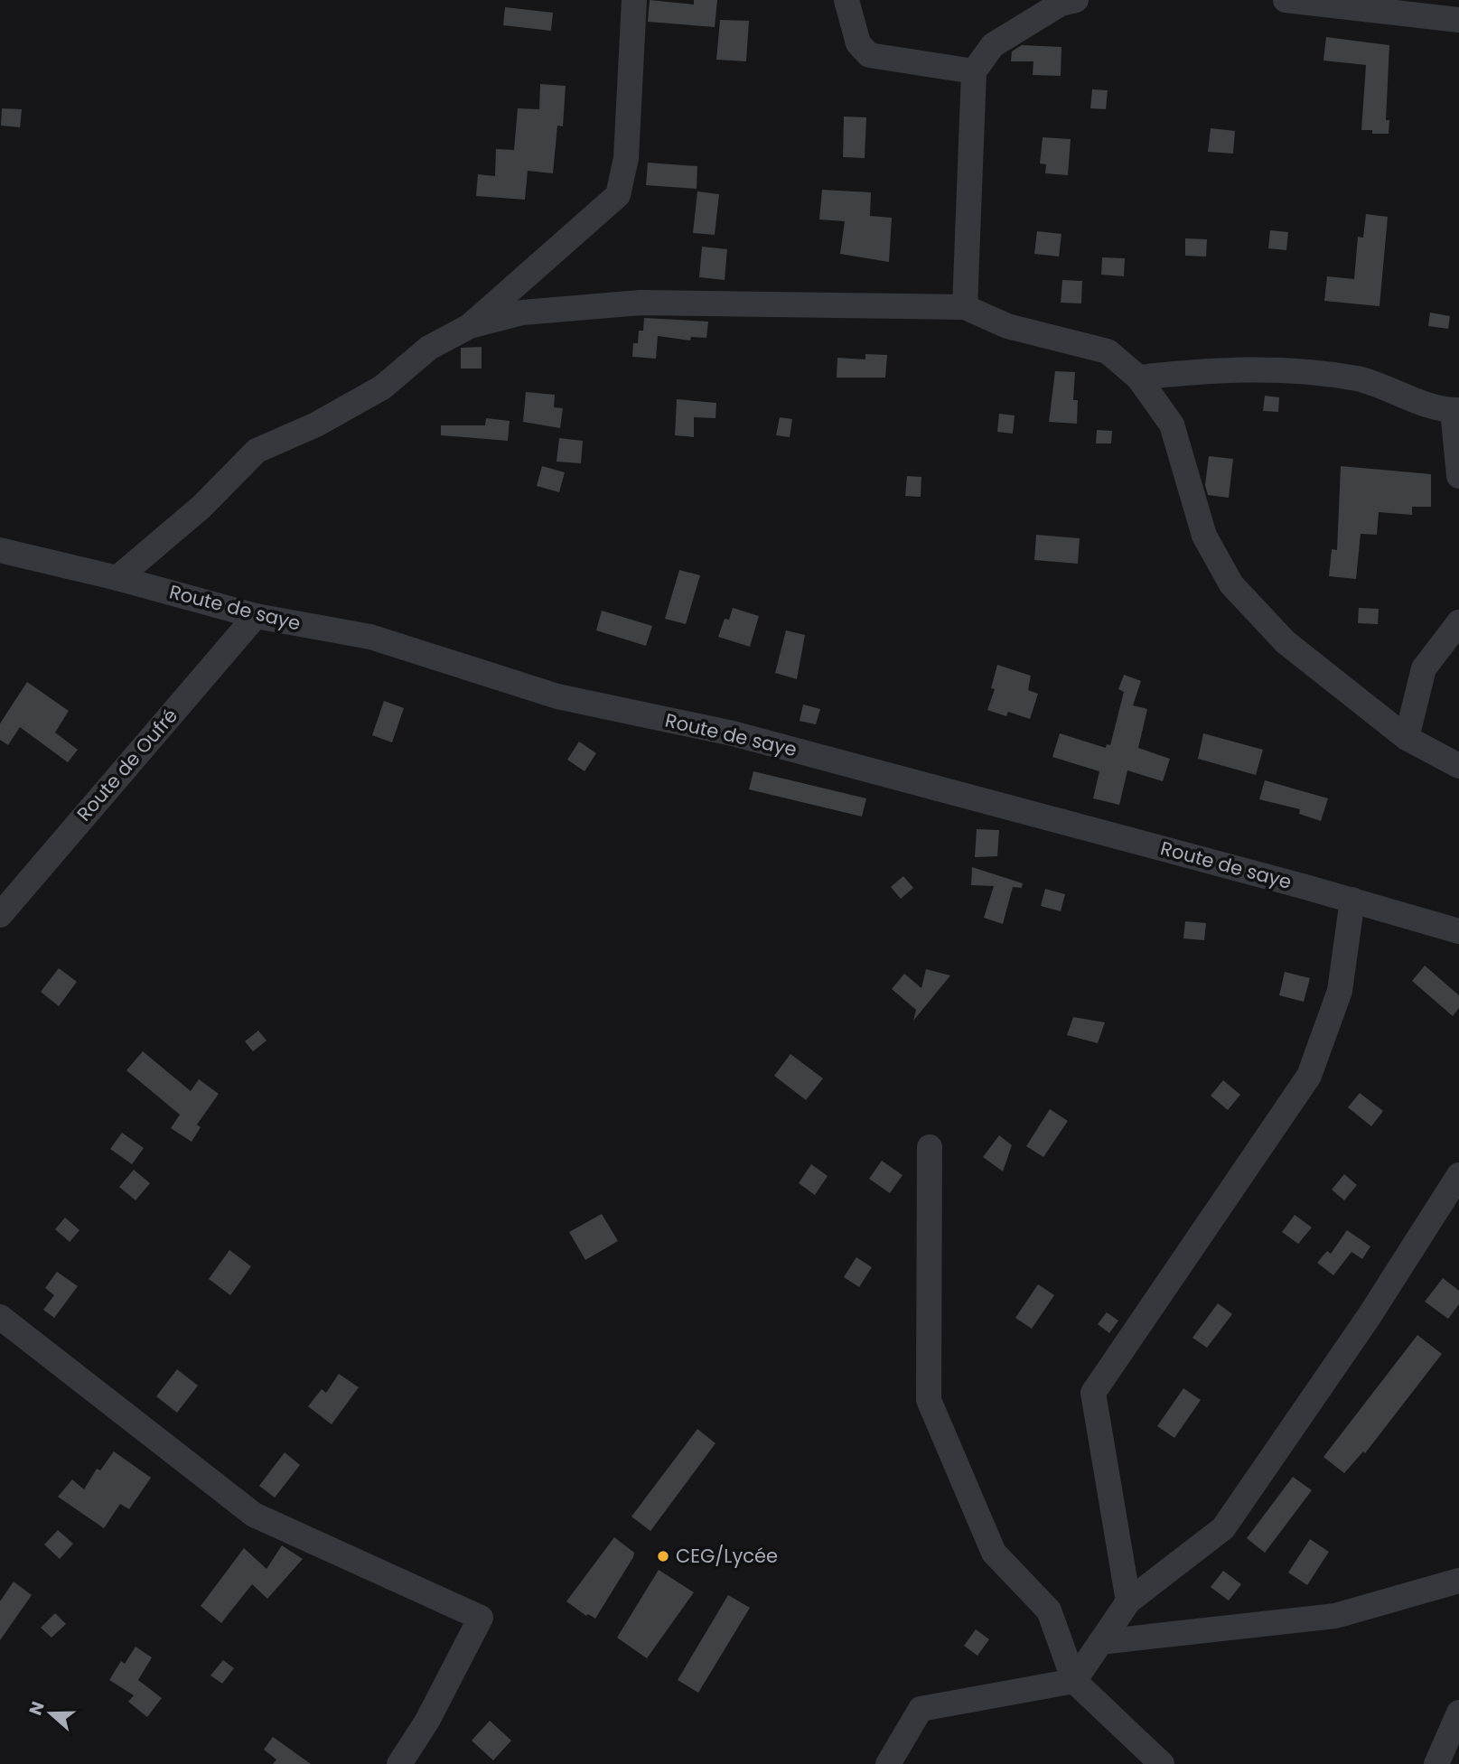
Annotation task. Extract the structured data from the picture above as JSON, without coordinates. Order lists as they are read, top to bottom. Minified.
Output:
{"streets":{"street":["Route de saye","Route de Oufré"]},"crossings":[["Route de saye","Route de Oufré"]],"places":["CEG/Lycée"],"north":"left"}
